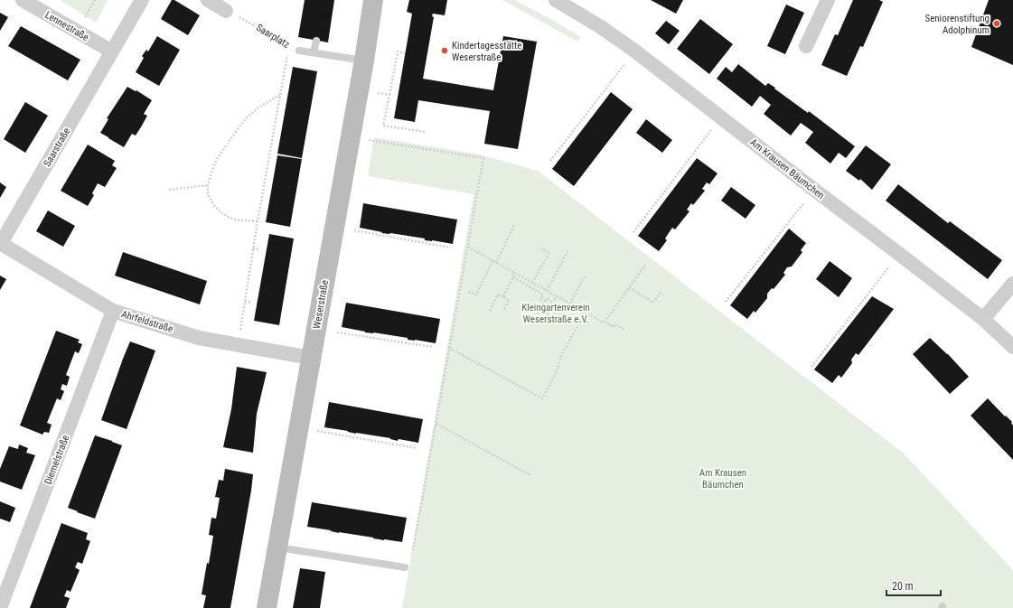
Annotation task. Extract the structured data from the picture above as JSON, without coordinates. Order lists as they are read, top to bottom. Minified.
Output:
{"streets":{"street":["Lennestraße","Saarstraße","Am Krausen Bäumchen","Weserstraße","Ahrfeldstraße","Diemelstraße"],"lane":["Saarplatz"]},"crossings":[["Lennestraße","Saarstraße"],["Saarplatz","Weserstraße"],["Saarstraße","Ahrfeldstraße"],["Weserstraße","Ahrfeldstraße"],["Ahrfeldstraße","Diemelstraße"]],"parks":["Kleingartenverein Weserstraße e.V.","Am Krausen Bäumchen"],"places":["Seniorenstiftung Adolphinum","Kindertagesstätte Weserstraße"],"scale_bar":"20 m"}
